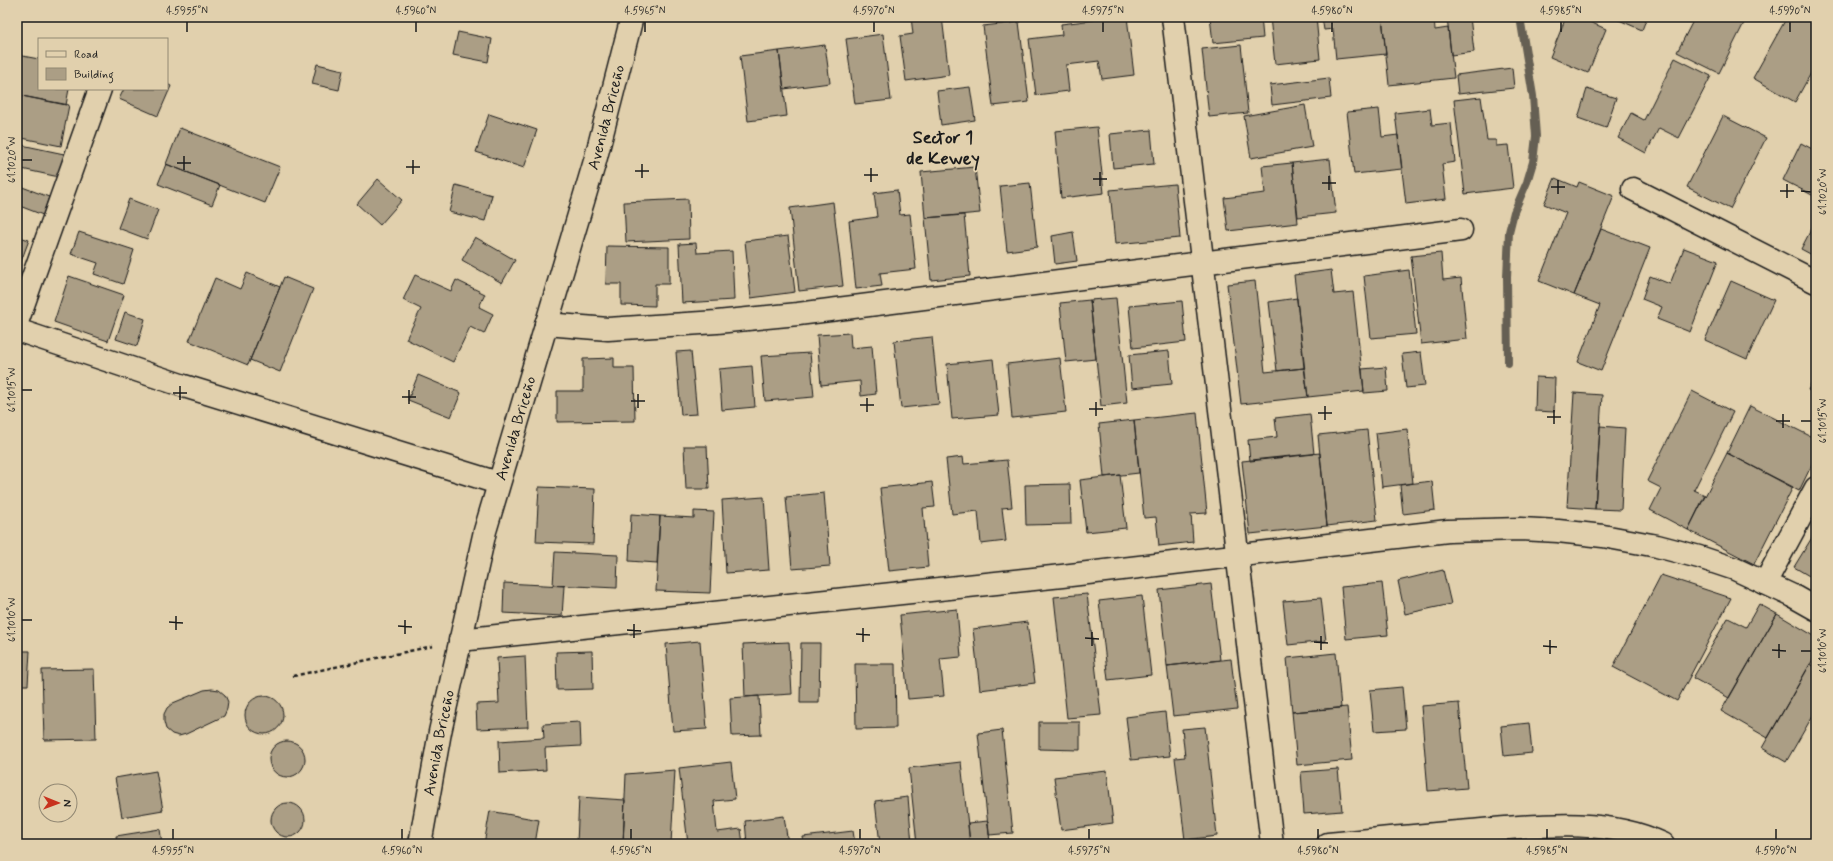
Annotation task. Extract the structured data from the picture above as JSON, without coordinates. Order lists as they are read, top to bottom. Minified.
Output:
{"streets":{"street":["Avenida Briceño"]},"districts":["Sector 1 de Kewey"],"legend":["Road","Building"],"north":"right","coordinates":["4.5955°N","4.5960°N","4.5965°N","4.5970°N","4.5975°N","4.5980°N","4.5985°N","4.5990°N","61.1020°W","61.1015°W","61.1010°W"]}
